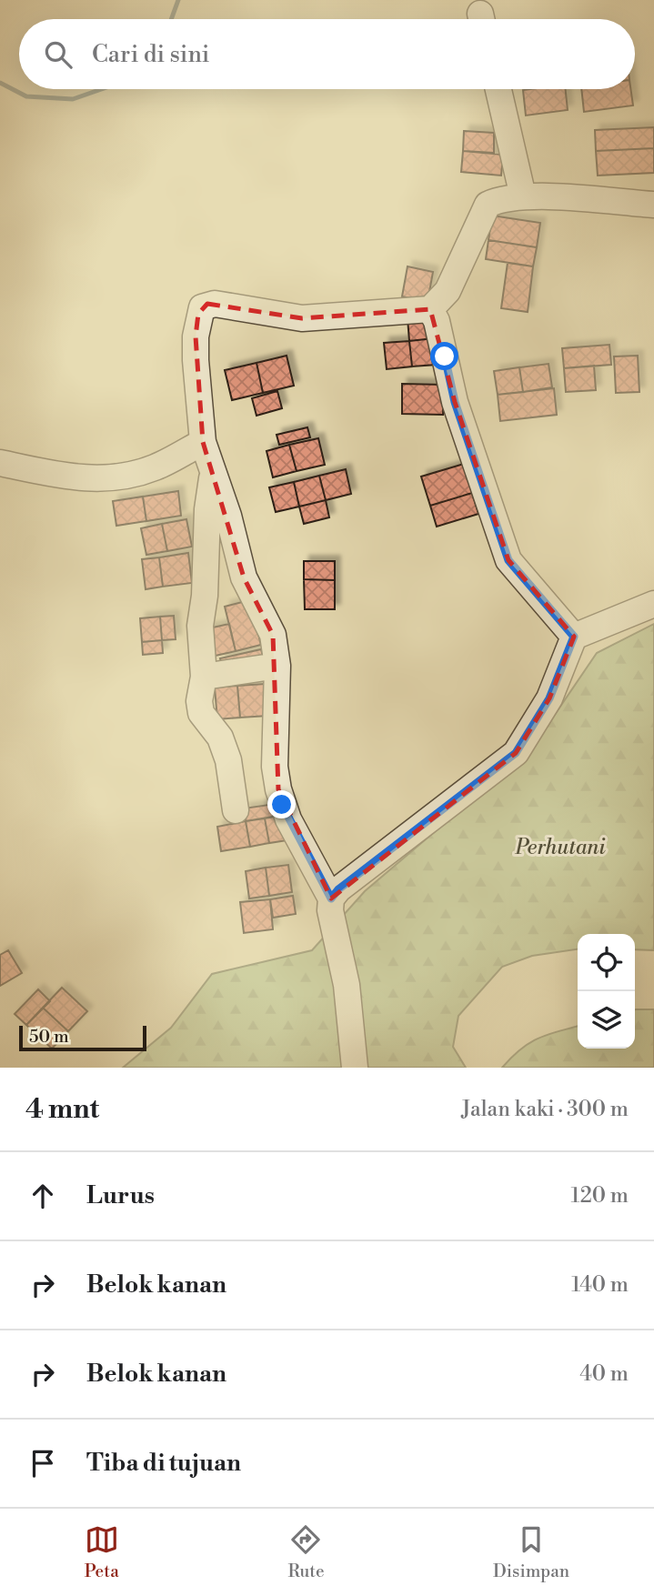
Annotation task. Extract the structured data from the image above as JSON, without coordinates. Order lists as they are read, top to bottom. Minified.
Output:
{"parks":["Perhutani"],"scale_bar":"50 m","page":{"search":"Cari di sini","scale":"50 m","heading":["4 mnt","Jalan kaki · 300 m"],"list":[["Lurus","120 m"],["Belok kanan","140 m"],["Belok kanan","40 m"],"Tiba di tujuan"],"nav":["Peta","Rute","Disimpan"]}}
